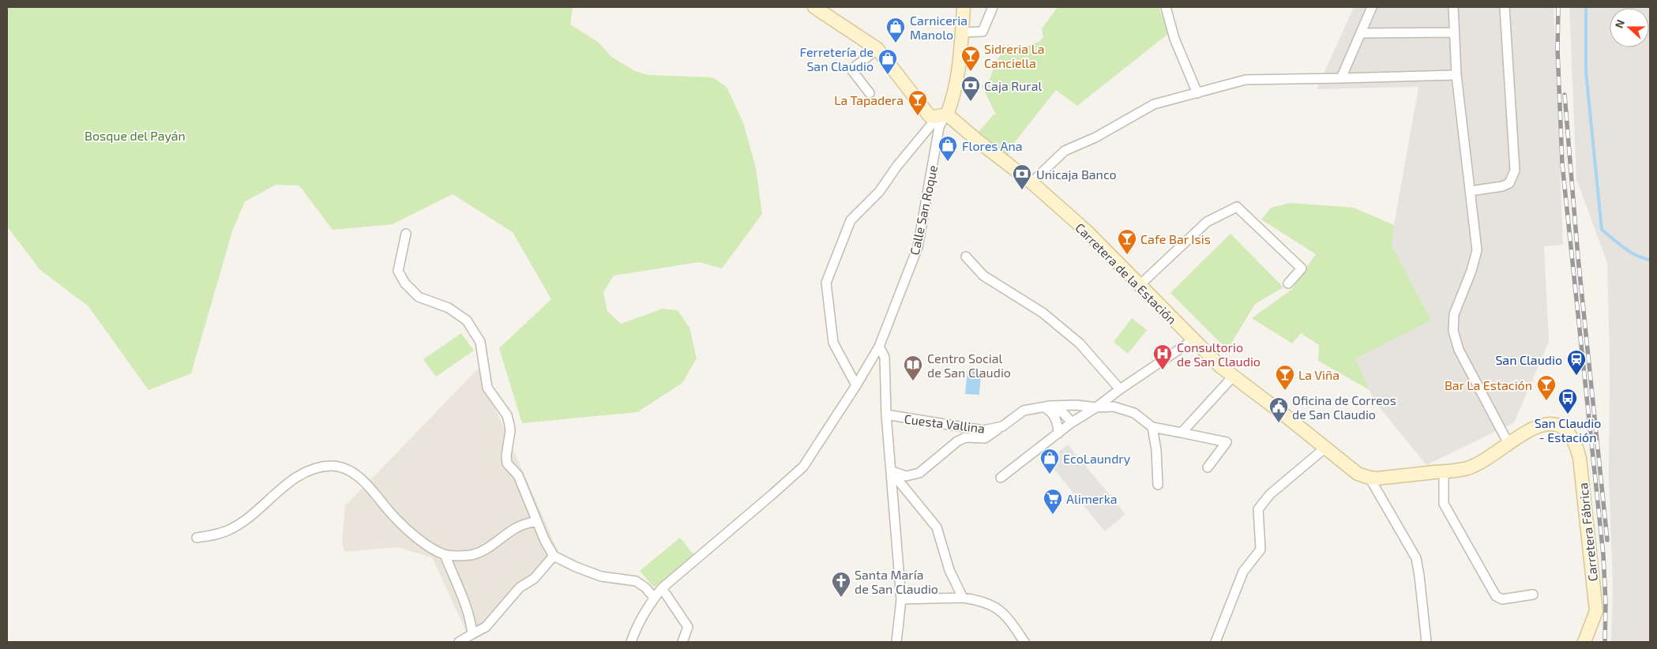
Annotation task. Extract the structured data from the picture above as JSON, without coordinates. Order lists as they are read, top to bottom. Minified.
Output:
{"streets":{"street":["Calle San Roque","Carretera de la Estación","Cuesta Vallina","Carretera Fábrica"]},"crossings":[["Calle San Roque","Carretera de la Estación"]],"parks":["Bosque del Payán"],"places":{"shop":["Carniceria Manolo","Ferretería de San Claudio","Flores Ana","EcoLaundry"],"bar":["Sidreria La Canciella","La Tapadera","Cafe Bar Isis","La Viña","Bar La Estación"],"bank":["Caja Rural","Unicaja Banco"],"hospital":["Consultorio de San Claudio"],"station":["San Claudio"],"library":["Centro Social de San Claudio"],"bus stop":["San Claudio - Estación"],"public building":["Oficina de Correos de San Claudio"],"supermarket":["Alimerka"],"church":["Santa María de San Claudio"]},"north":"left"}
